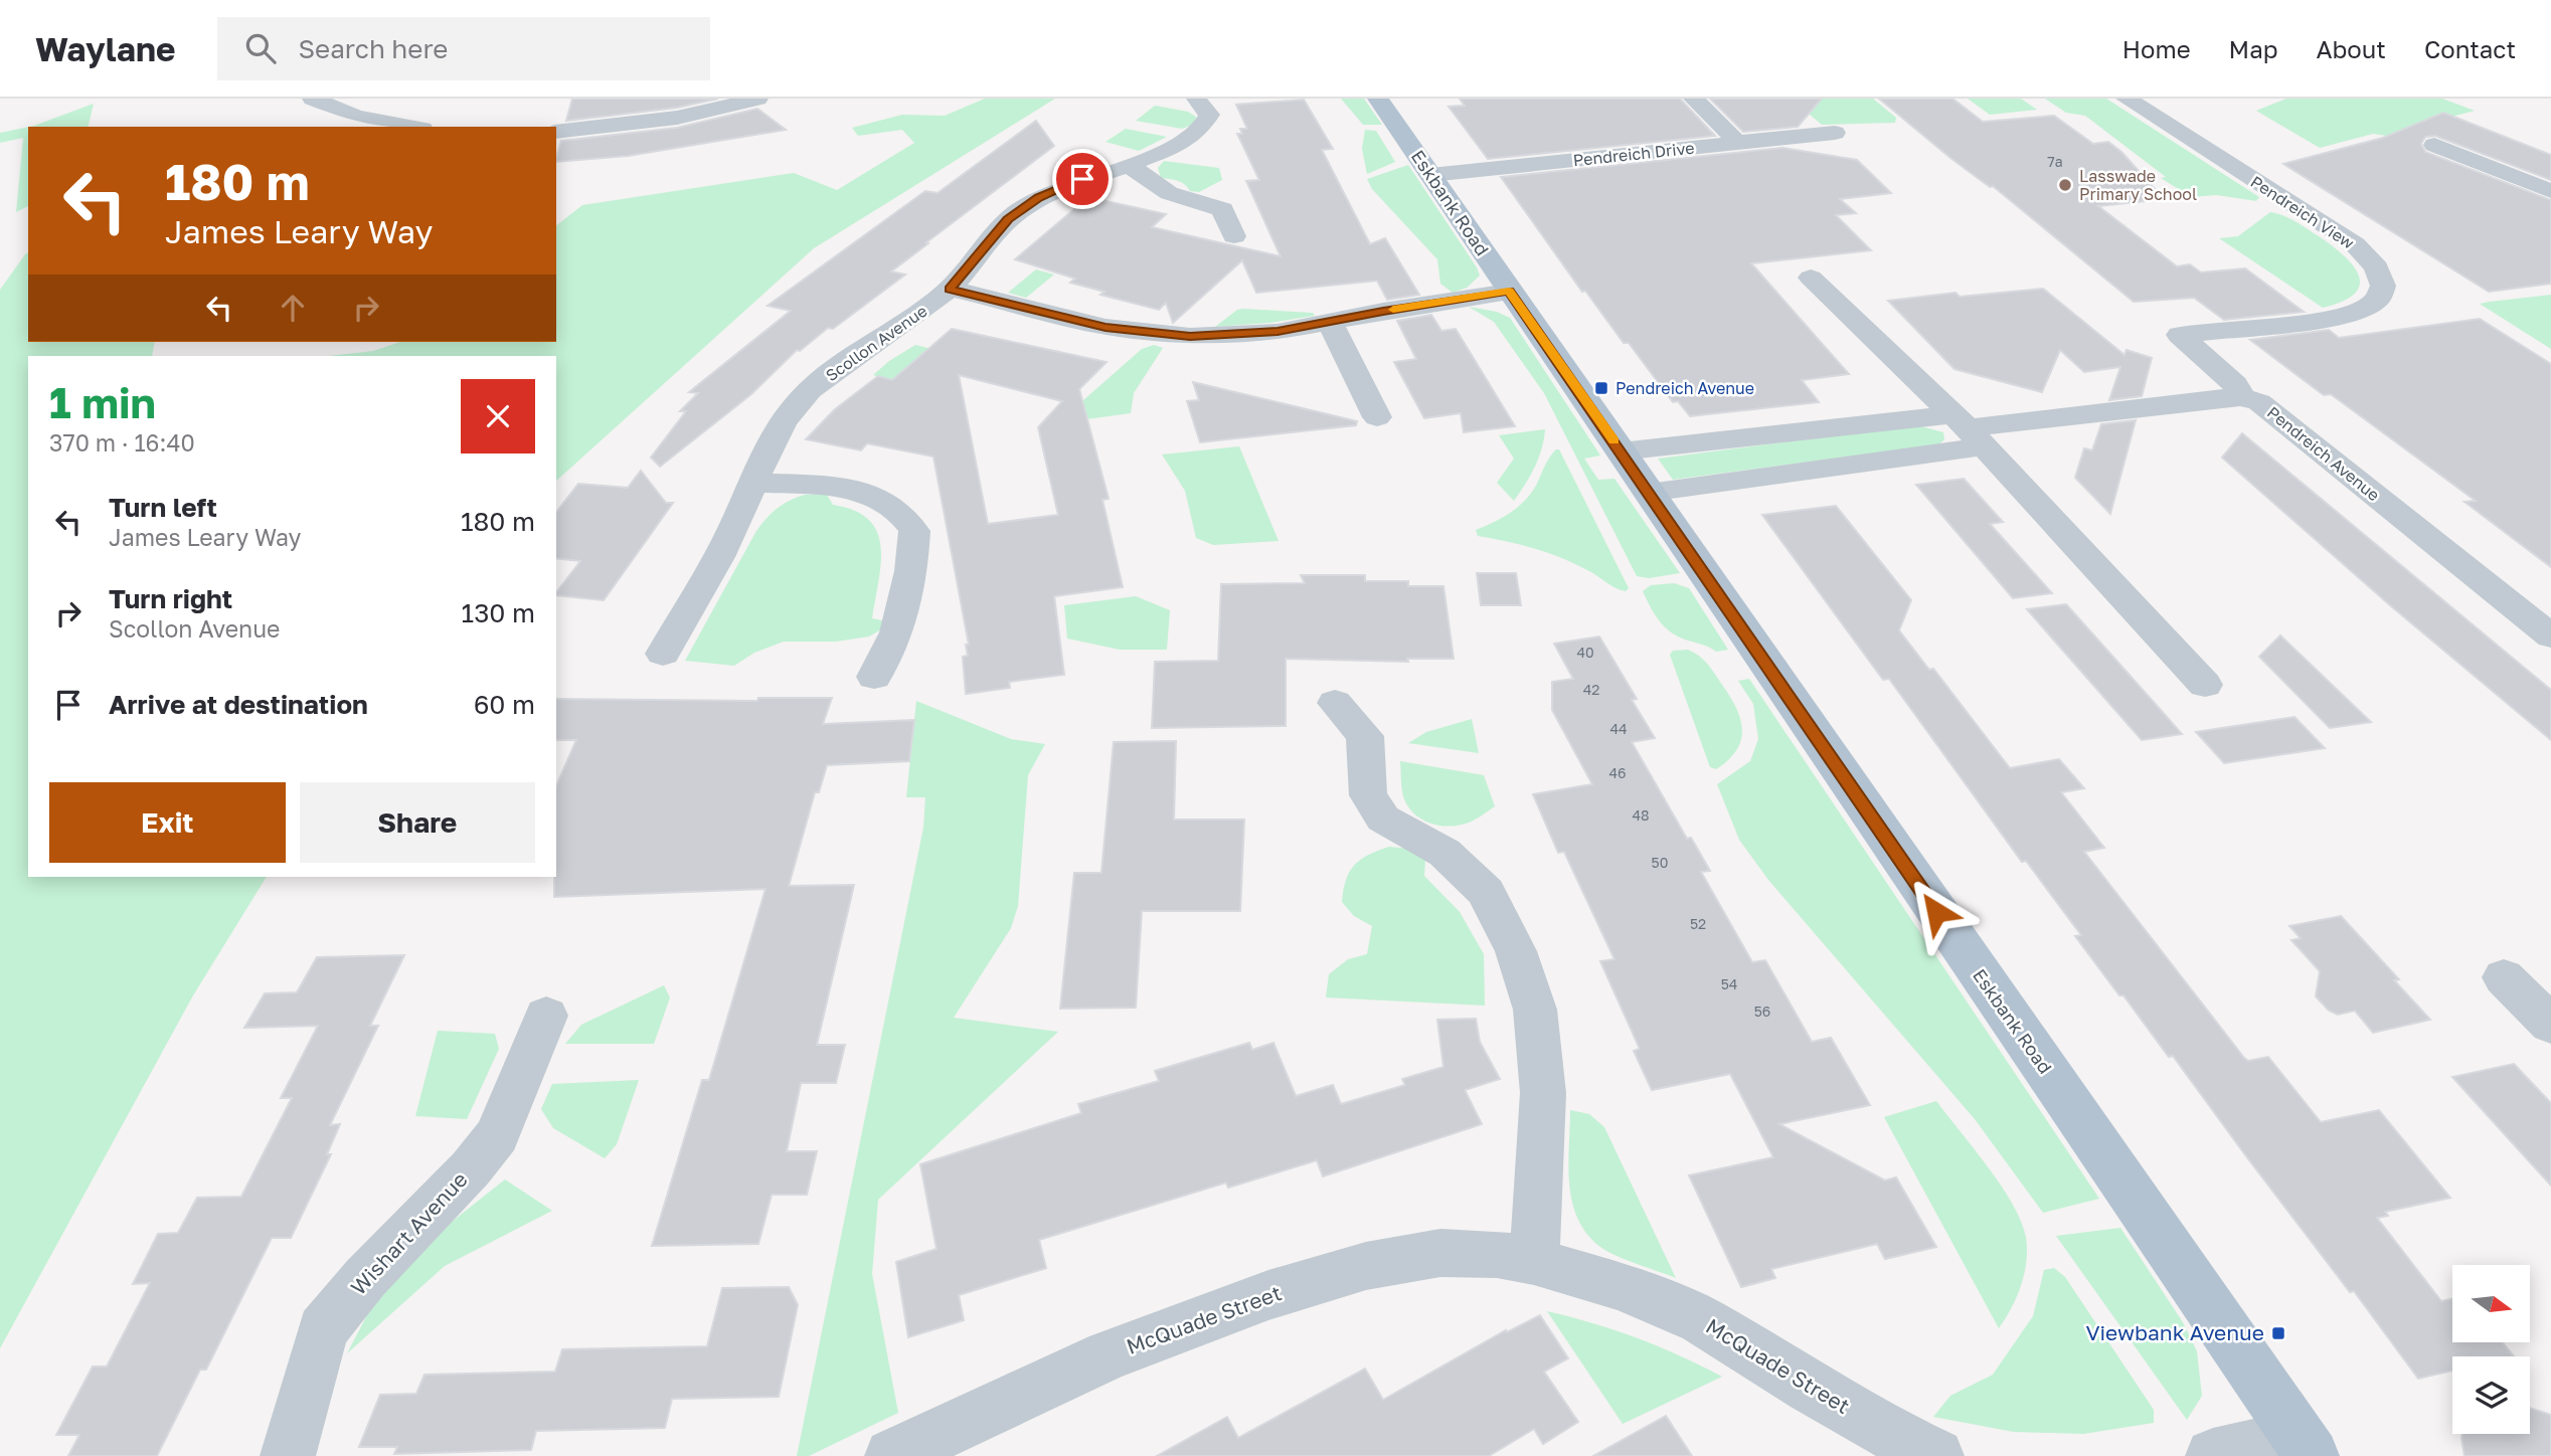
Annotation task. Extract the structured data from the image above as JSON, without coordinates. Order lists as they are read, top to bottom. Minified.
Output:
{"streets":{"main road":["Eskbank Road"],"street":["Pendreich Drive","Pendreich View","Scollon Avenue","Pendreich Avenue","Wishart Avenue","McQuade Street"]},"crossings":[["Pendreich Drive","Eskbank Road"],["Eskbank Road","Pendreich Avenue"],["Pendreich View","Pendreich Avenue"]],"places":{"other":["Lasswade Primary School"],"transit":["Pendreich Avenue","Viewbank Avenue"]},"house_numbers":["7a","40","42","44","46","48","50","52","54","56"],"north":"right","page":{"header":"Waylane","search":"Search here","nav":["Home","Map","About","Contact"],"turn":["180 m","James Leary Way"],"heading":["1 min","370 m · 16:40"],"list":[{"name":"Turn left","note":"James Leary Way","value":"180 m"},{"name":"Turn right","note":"Scollon Avenue","value":"130 m"},{"name":"Arrive at destination","value":"60 m"}],"buttons":["Exit","Share"]}}
